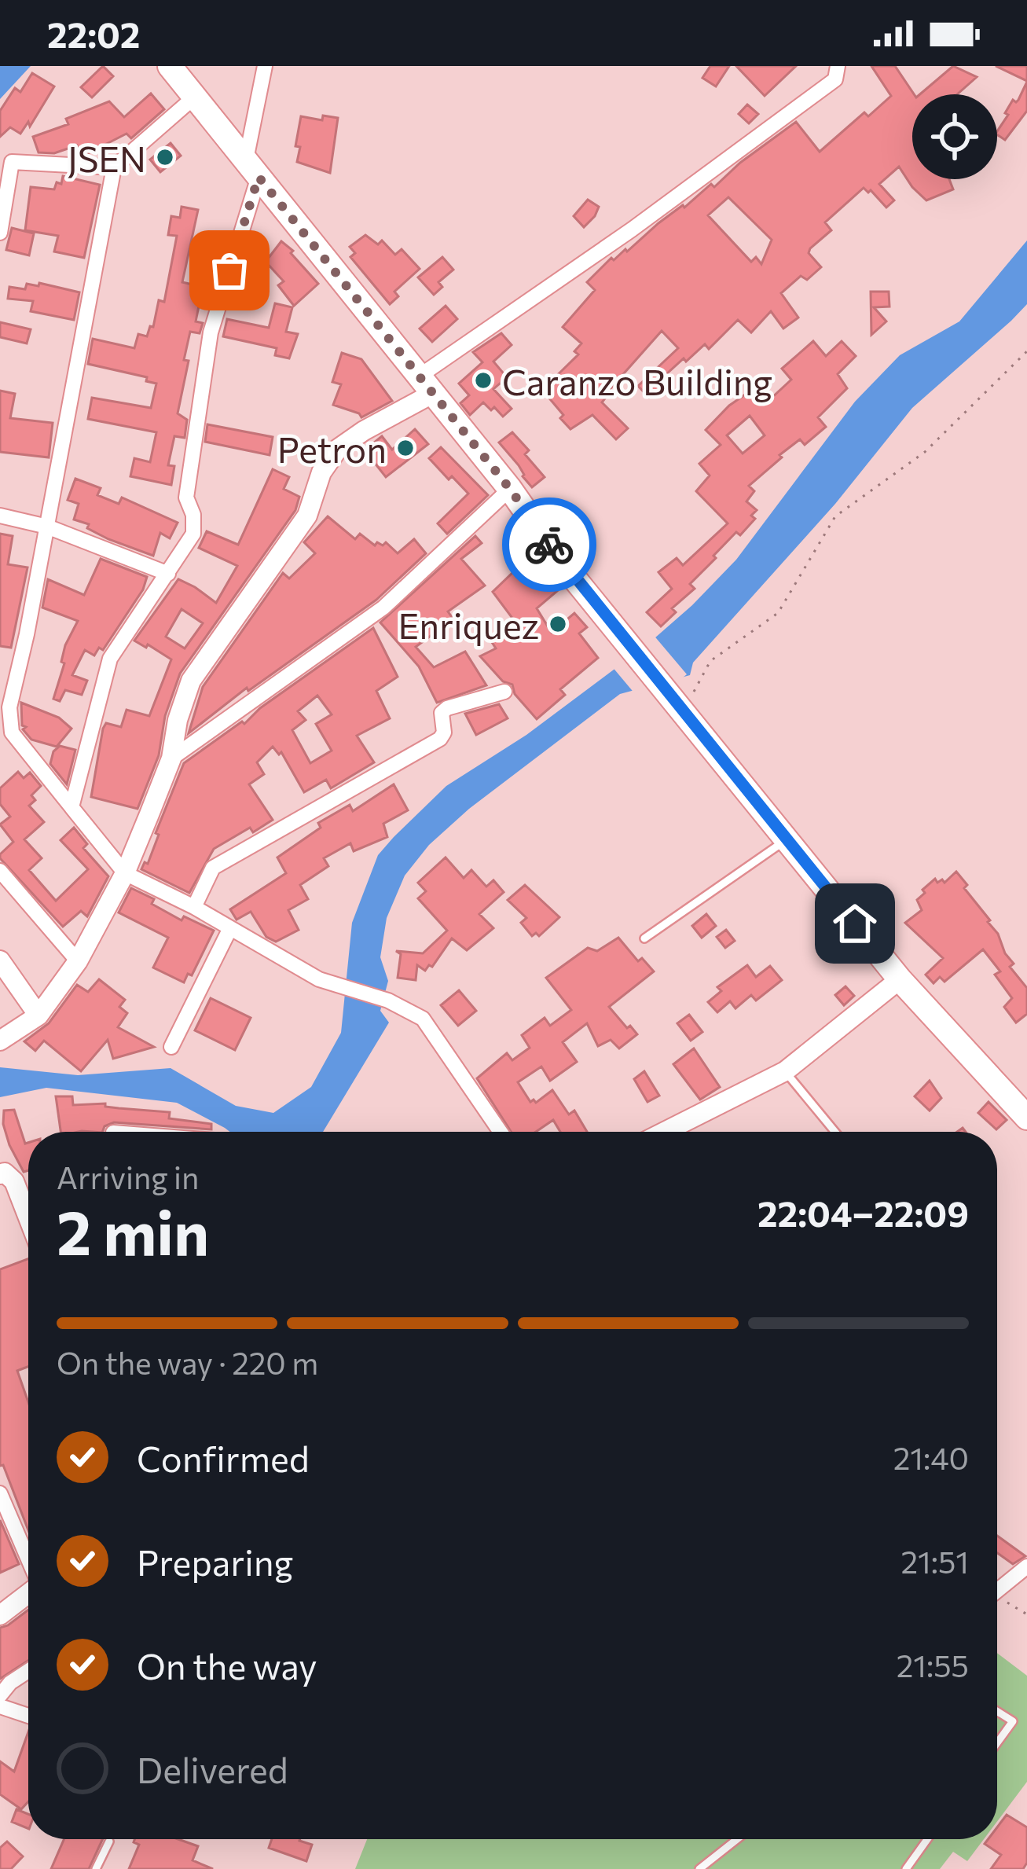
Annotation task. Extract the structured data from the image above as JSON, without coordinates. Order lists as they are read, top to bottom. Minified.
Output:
{"places":["JSEN","Caranzo Building","Petron","Enriquez"],"page":{"status":"22:02","heading":["2 min","Arriving in","22:04–22:09"],"bar":"On the way · 220 m","list":[["Confirmed","21:40"],["Preparing","21:51"],["On the way","21:55"],"Delivered"]}}
